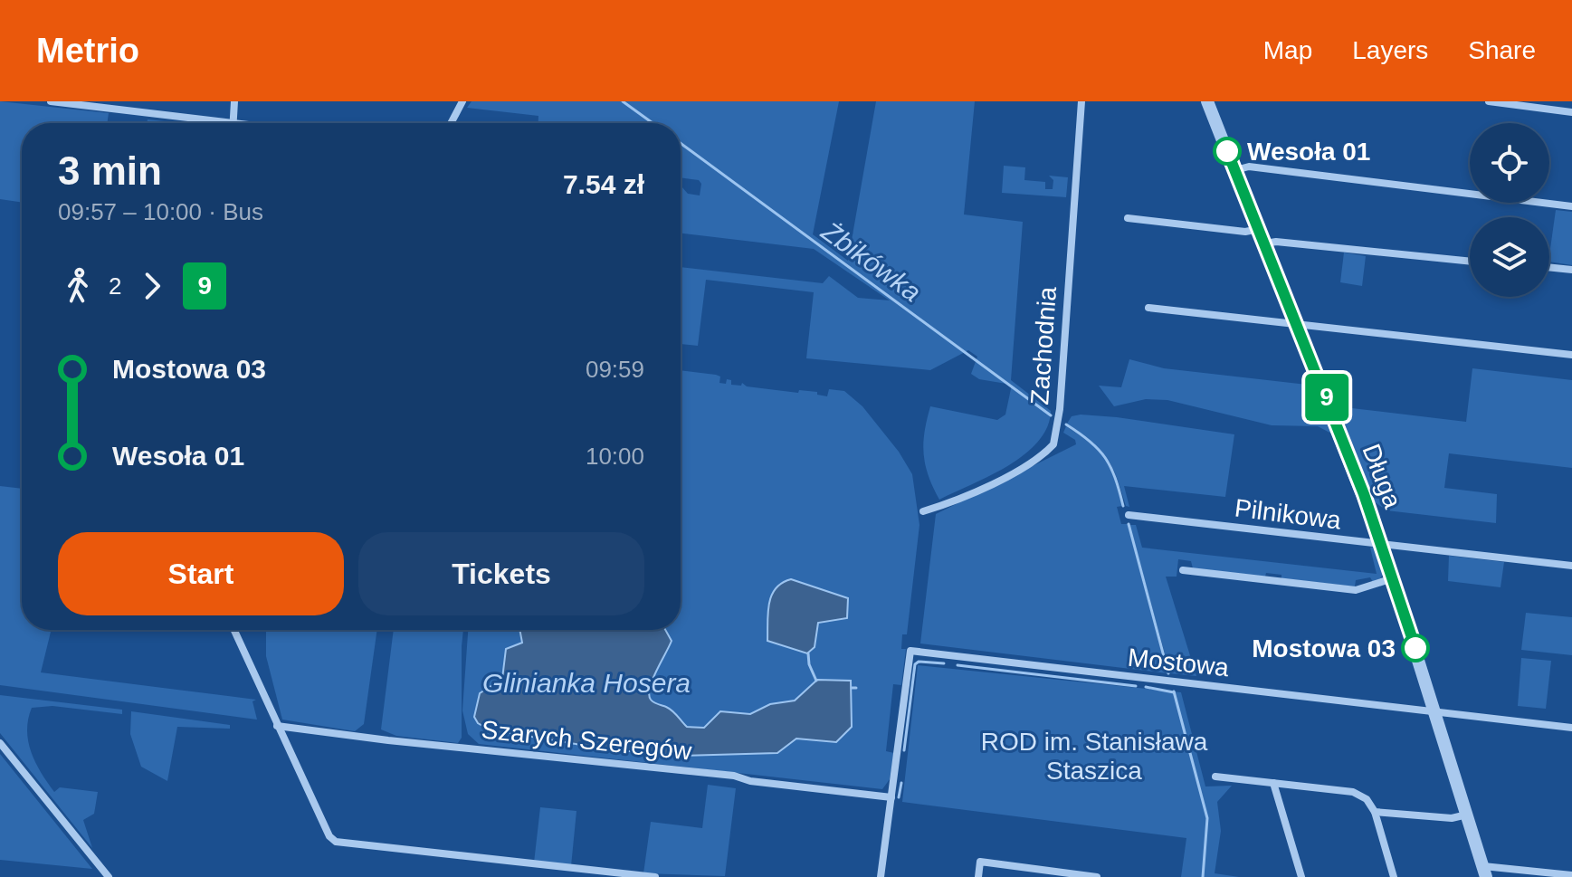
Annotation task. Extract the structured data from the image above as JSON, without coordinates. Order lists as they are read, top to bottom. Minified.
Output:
{"streets":{"street":["Zachodnia","Długa","Pilnikowa","Mostowa","Szarych Szeregów"]},"crossings":[["Długa","Pilnikowa"],["Długa","Mostowa"],["Mostowa","Szarych Szeregów"]],"water":["Żbikówka","Glinianka Hosera"],"parks":["ROD im. Stanisława Staszica"],"places":["Wesoła 01","Mostowa 03"],"lines":["bus line 9"],"page":{"header":"Metrio","nav":["Map","Layers","Share"],"on_map":"9","heading":["3 min","09:57 – 10:00 · Bus","7.54 zł"],"legs":["2","9"],"list":[{"name":"Mostowa 03","value":"09:59"},{"name":"Wesoła 01","value":"10:00"}],"buttons":["Start","Tickets"]}}
